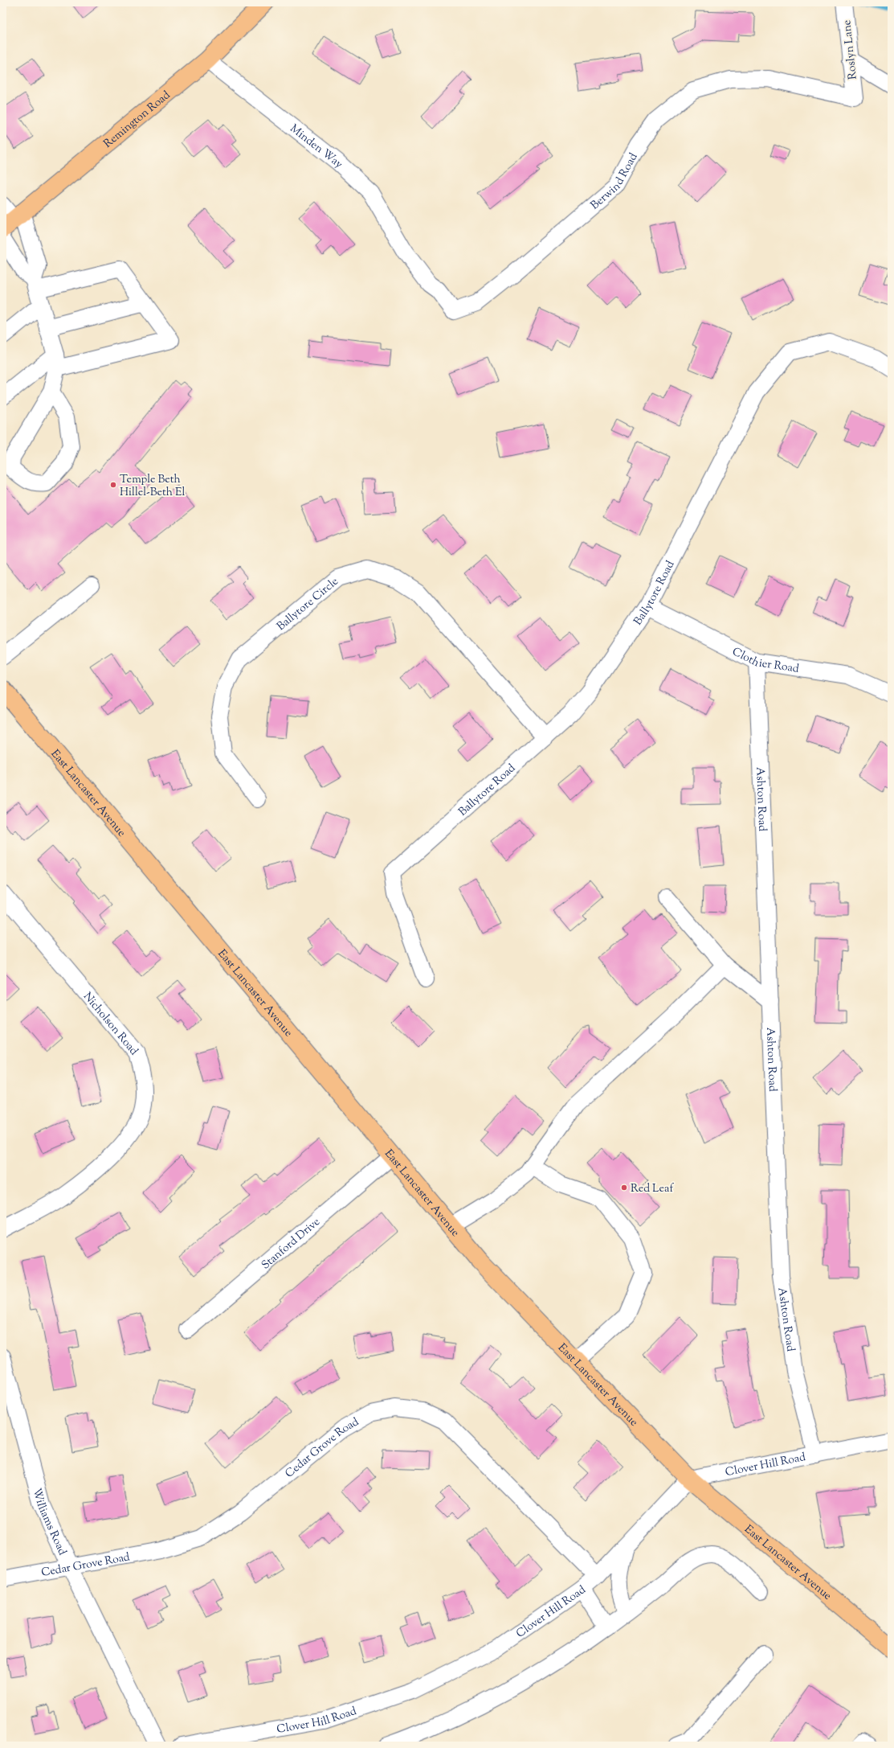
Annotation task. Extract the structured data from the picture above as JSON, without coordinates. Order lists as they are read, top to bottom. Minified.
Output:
{"streets":{"main road":["Remington Road","East Lancaster Avenue"],"street":["Roslyn Lane","Minden Way","Berwind Road","Ballytore Road","Ballytore Circle","Clothier Road","Ashton Road","Nicholson Road","Stanford Drive","Cedar Grove Road","Clover Hill Road","Williams Road"]},"crossings":[["Roslyn Lane","Berwind Road"],["Remington Road","Minden Way"],["Minden Way","Berwind Road"],["Ballytore Road","Ballytore Circle"],["Ballytore Road","Clothier Road"],["Clothier Road","Ashton Road"],["East Lancaster Avenue","Stanford Drive"],["East Lancaster Avenue","Clover Hill Road"],["Ashton Road","Clover Hill Road"],["Cedar Grove Road","Clover Hill Road"],["Cedar Grove Road","Williams Road"]],"places":["Temple Beth Hillel-Beth El","Red Leaf"]}
